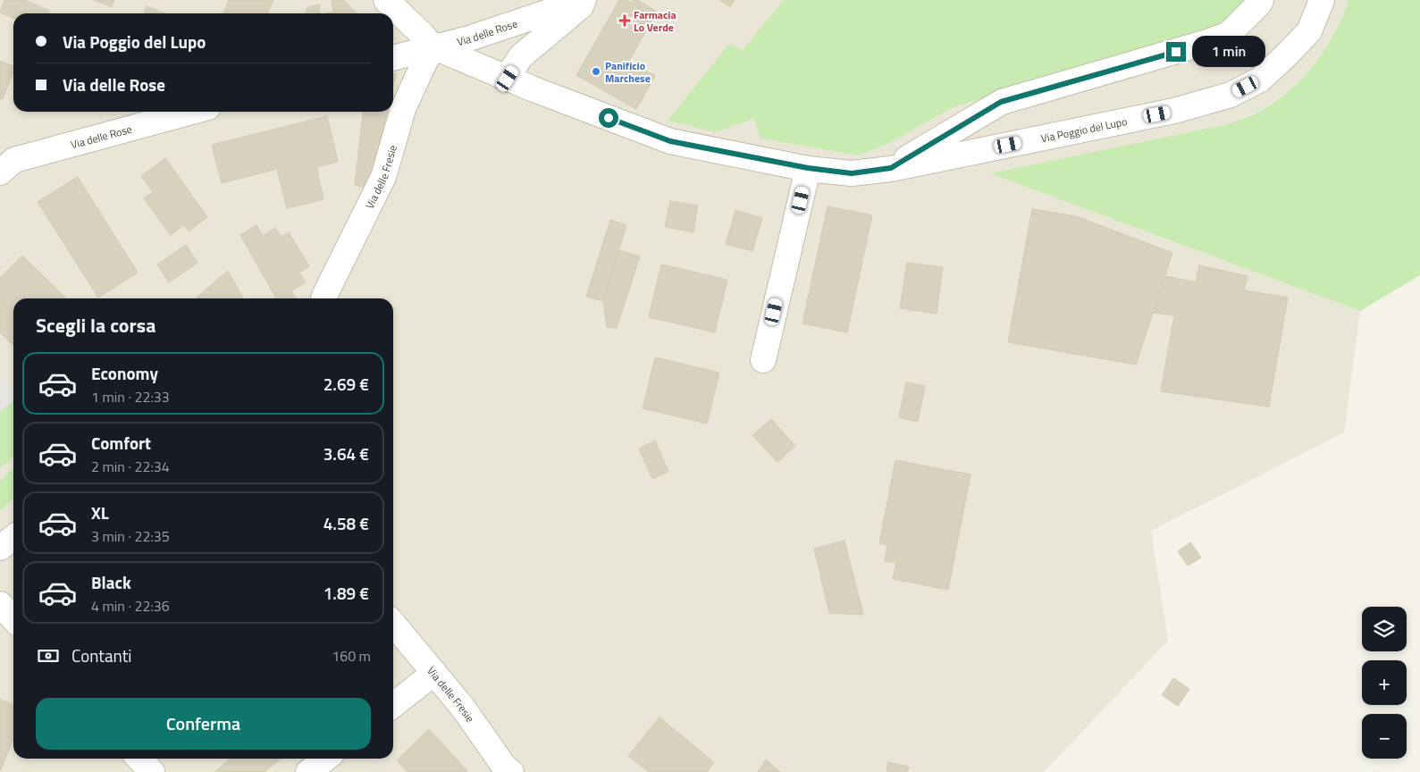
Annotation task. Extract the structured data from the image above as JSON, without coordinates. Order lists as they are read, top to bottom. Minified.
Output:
{"streets":{"street":["Via delle Rose","Via Poggio del Lupo","Via delle Fresie"]},"crossings":[["Via delle Rose","Via Poggio del Lupo"],["Via delle Rose","Via delle Fresie"],["Via Poggio del Lupo","Via delle Fresie"]],"places":{"health":["Farmacia Lo Verde"],"other":["Panificio Marchese"]},"page":{"banner":["Via Poggio del Lupo","Via delle Rose"],"bubble":"1 min","heading":"Scegli la corsa","list":[{"name":"Economy","note":"1 min · 22:33","value":"2.69 €"},{"name":"Comfort","note":"2 min · 22:34","value":"3.64 €"},{"name":"XL","note":"3 min · 22:35","value":"4.58 €"},{"name":"Black","note":"4 min · 22:36","value":"1.89 €"}],"map_buttons":["+","−"],"pay":["Contanti","160 m"],"buttons":"Conferma"}}
